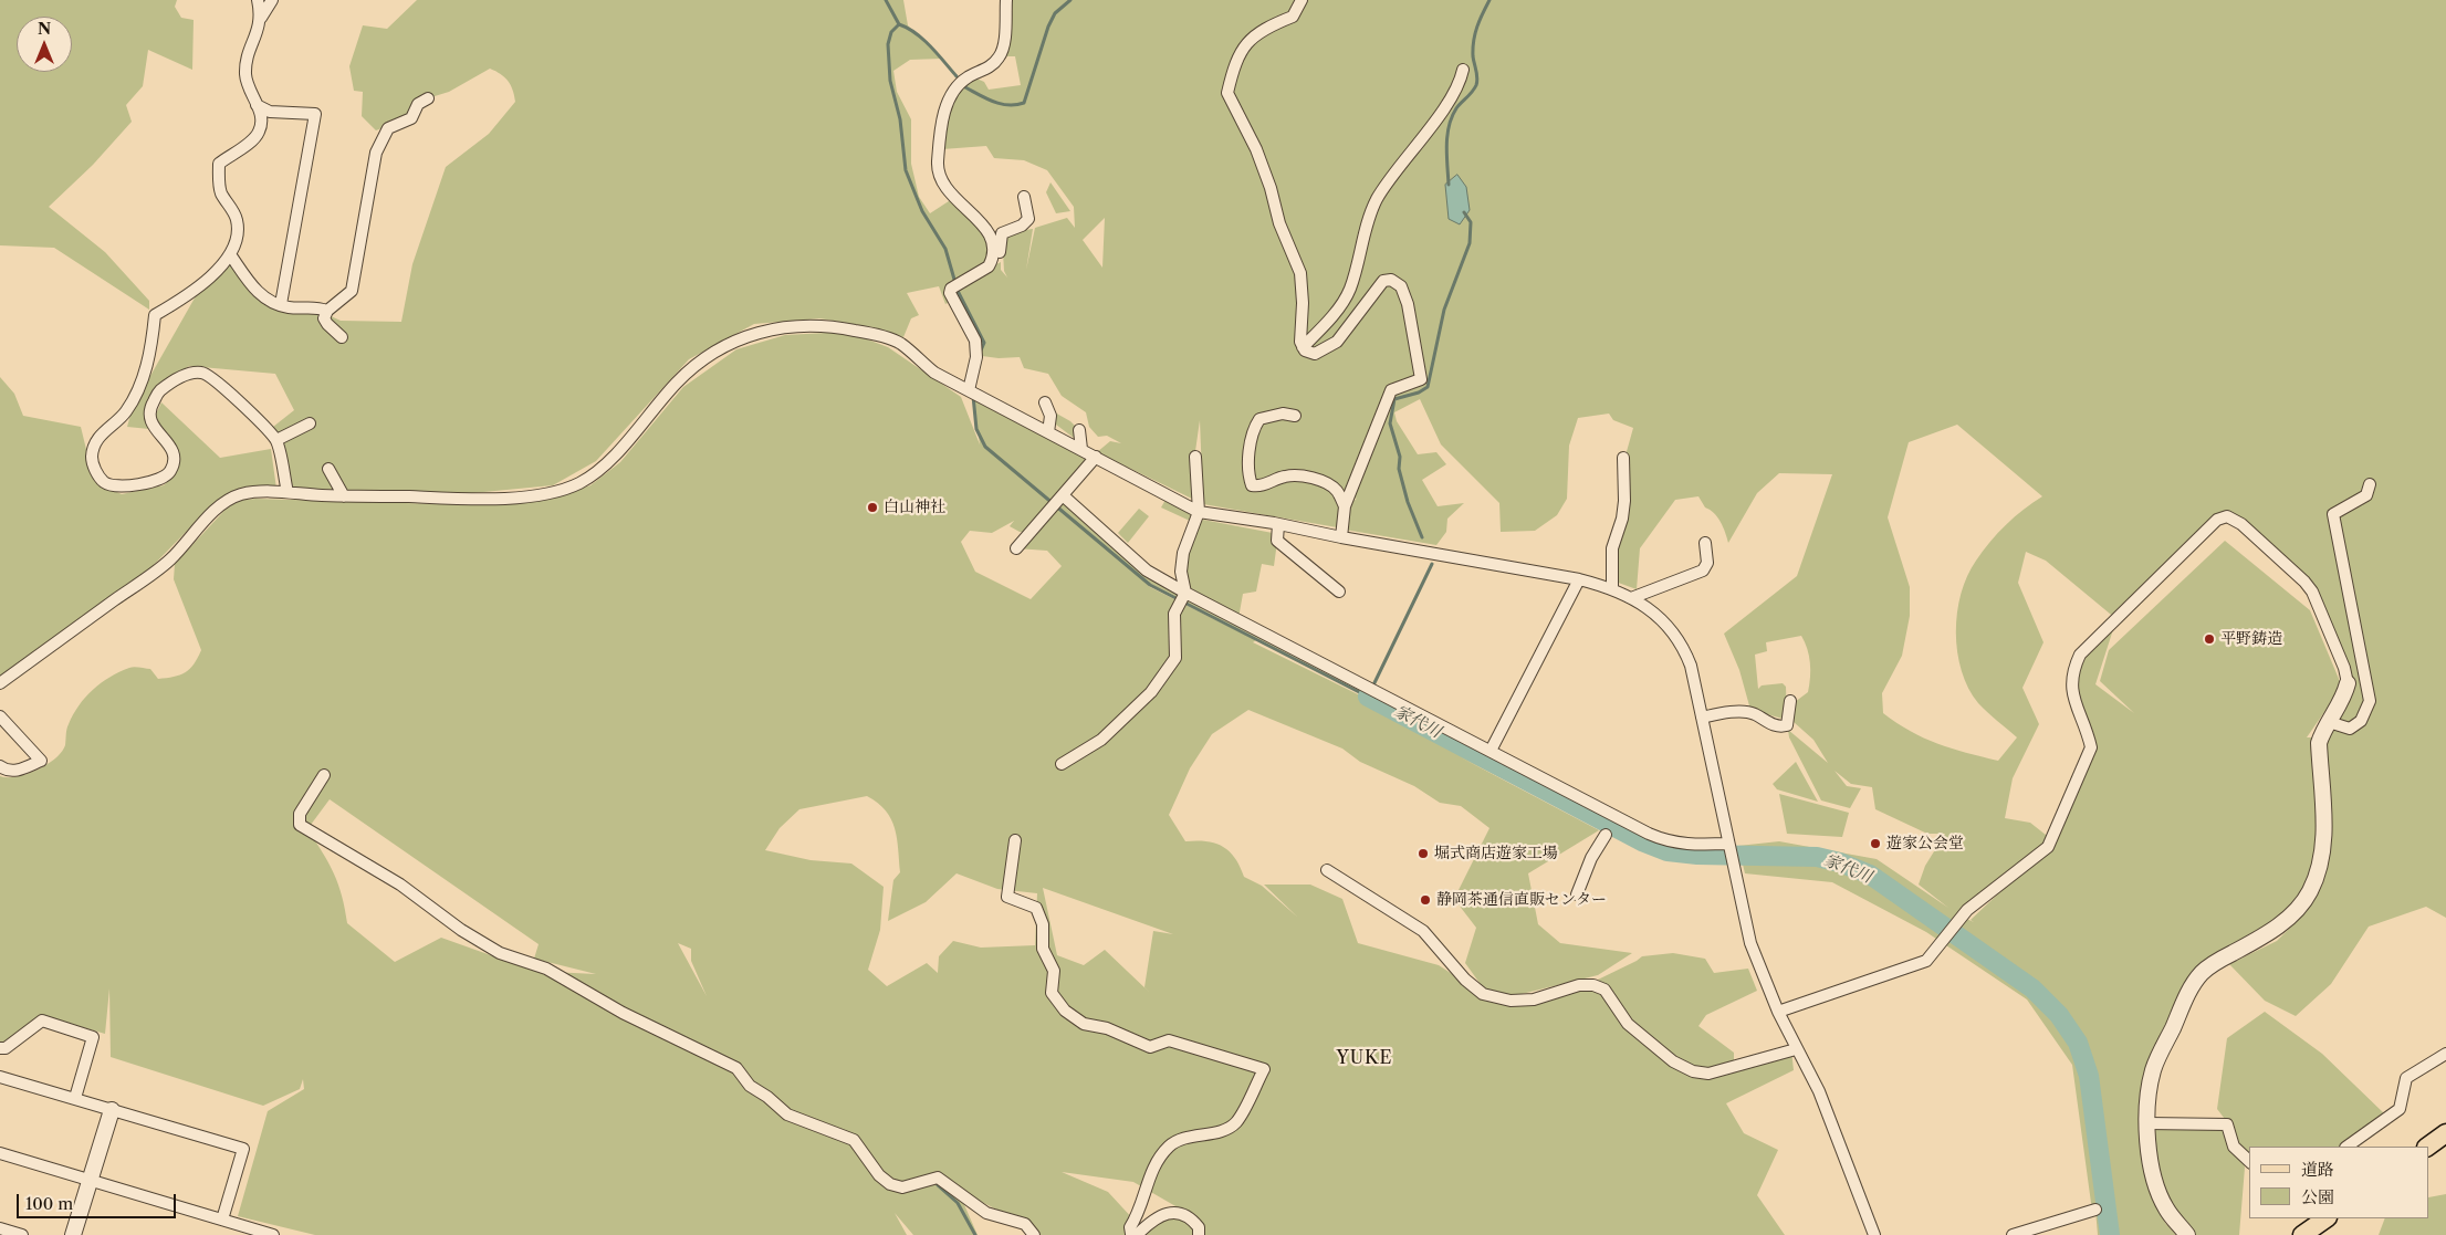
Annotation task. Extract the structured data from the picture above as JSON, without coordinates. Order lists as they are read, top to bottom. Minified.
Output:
{"districts":["YUKE"],"water":["家代川"],"places":["白山神社","平野鋳造","遊家公会堂","堀式商店遊家工場","静岡茶通信直販センター"],"legend":["道路","公園"],"scale_bar":"100 m","north":"top"}
